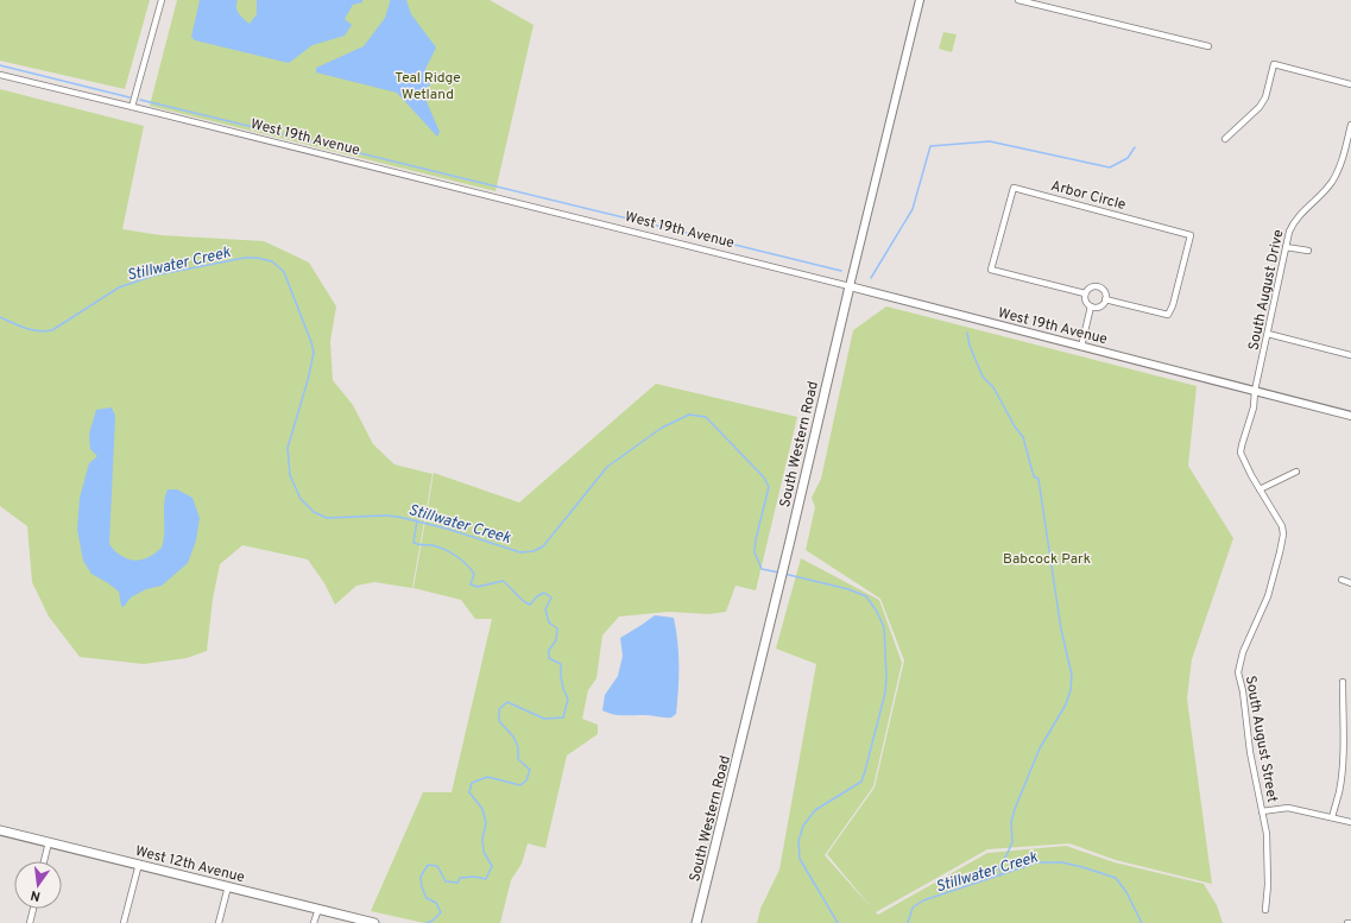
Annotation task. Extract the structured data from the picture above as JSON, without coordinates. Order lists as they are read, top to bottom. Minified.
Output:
{"streets":{"main road":["South Western Road","West 12th Avenue"],"street":["West 19th Avenue","Arbor Circle","South August Drive","South August Street"]},"crossings":[["West 19th Avenue","South August Drive"],["West 19th Avenue","South Western Road"],["West 19th Avenue","South August Street"],["South August Drive","South August Street"]],"water":["Stillwater Creek"],"parks":["Teal Ridge Wetland","Babcock Park"],"north":"bottom"}
